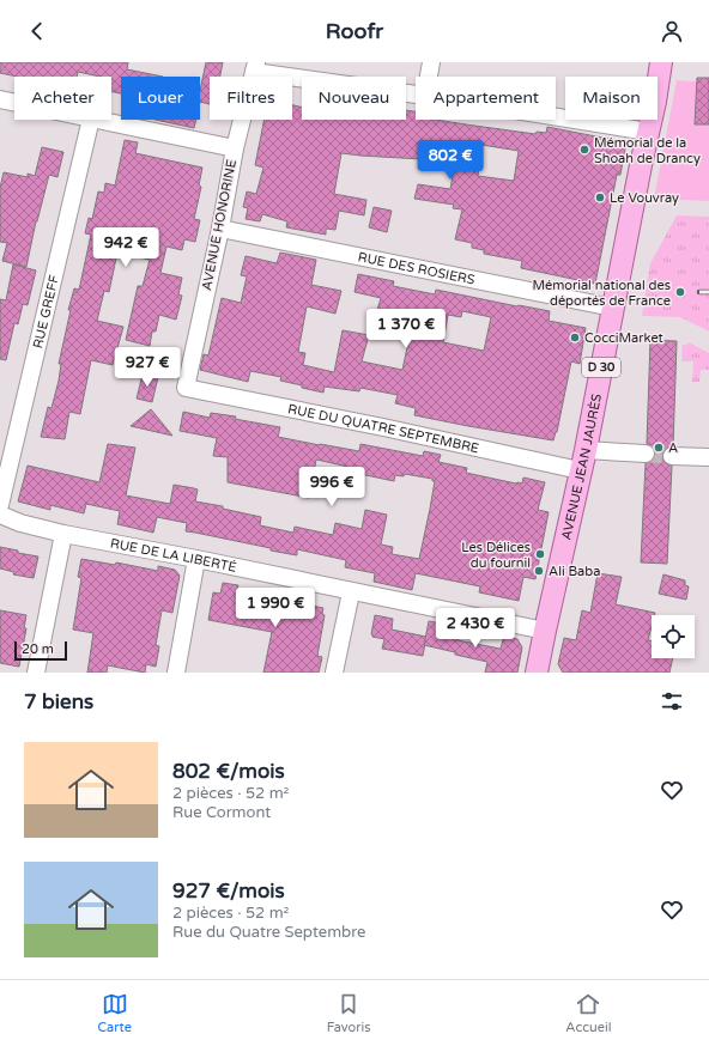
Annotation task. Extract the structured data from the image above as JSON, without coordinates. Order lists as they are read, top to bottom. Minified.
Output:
{"streets":{"main road":["D 30","AVENUE JEAN JAURÈS"],"street":["AVENUE HONORINE","RUE DES ROSIERS","RUE GREFF","RUE DU QUATRE SEPTEMBRE","RUE DE LA LIBERTÉ"]},"crossings":[["AVENUE HONORINE","RUE DES ROSIERS"],["AVENUE HONORINE","RUE DU QUATRE SEPTEMBRE"],["RUE DES ROSIERS","AVENUE JEAN JAURÈS"],["RUE DU QUATRE SEPTEMBRE","AVENUE JEAN JAURÈS"],["AVENUE JEAN JAURÈS","RUE DE LA LIBERTÉ"]],"places":["Mémorial de la Shoah de Drancy","Le Vouvray","Mémorial national des déportés de France","CocciMarket","A","Les Délices du fournil","Ali Baba"],"scale_bar":"20 m","page":{"header":"Roofr","chip":["Acheter","Louer","Filtres","Nouveau","Appartement","Maison"],"price":["802 €","942 €","1 370 €","927 €","996 €","1 990 €","2 430 €"],"scale":"20 m","heading":"7 biens","list":[{"name":"802 €/mois","note":"2 pièces · 52 m² · Rue Cormont"},{"name":"927 €/mois","note":"2 pièces · 52 m² · Rue du Quatre Septembre"}],"tabs":["Carte","Favoris","Accueil"]}}
